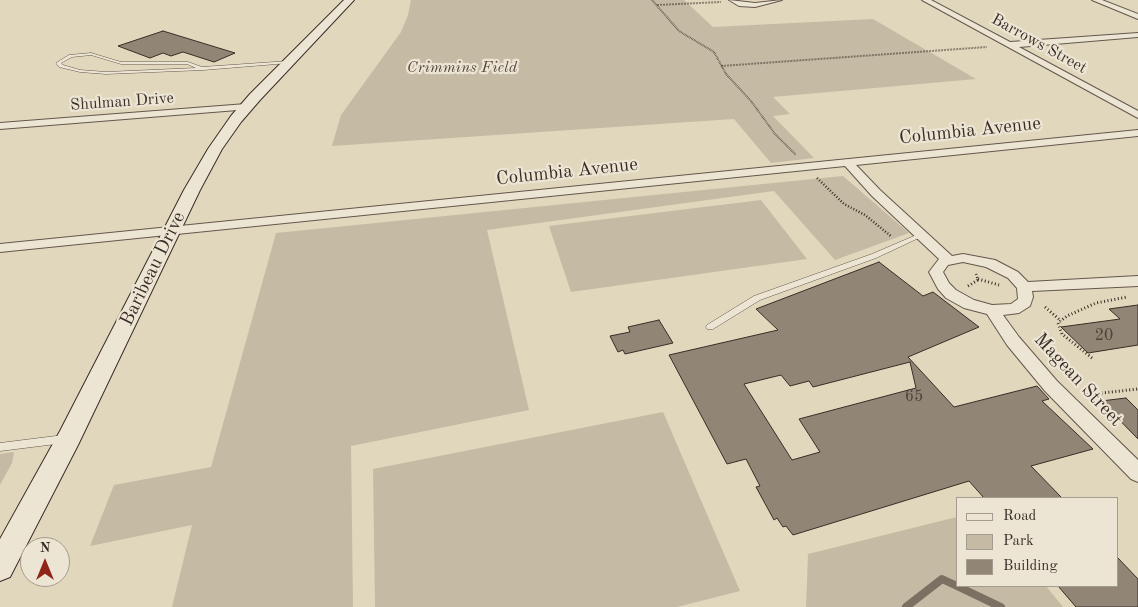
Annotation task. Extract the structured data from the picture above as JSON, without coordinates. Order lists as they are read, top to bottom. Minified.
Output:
{"streets":{"street":["Barrows Street","Shulman Drive","Columbia Avenue","Baribeau Drive","Magean Street"]},"crossings":[["Shulman Drive","Baribeau Drive"],["Columbia Avenue","Baribeau Drive"]],"parks":["Crimmins Field"],"house_numbers":["20","65"],"legend":["Road","Park","Building"],"north":"top"}
